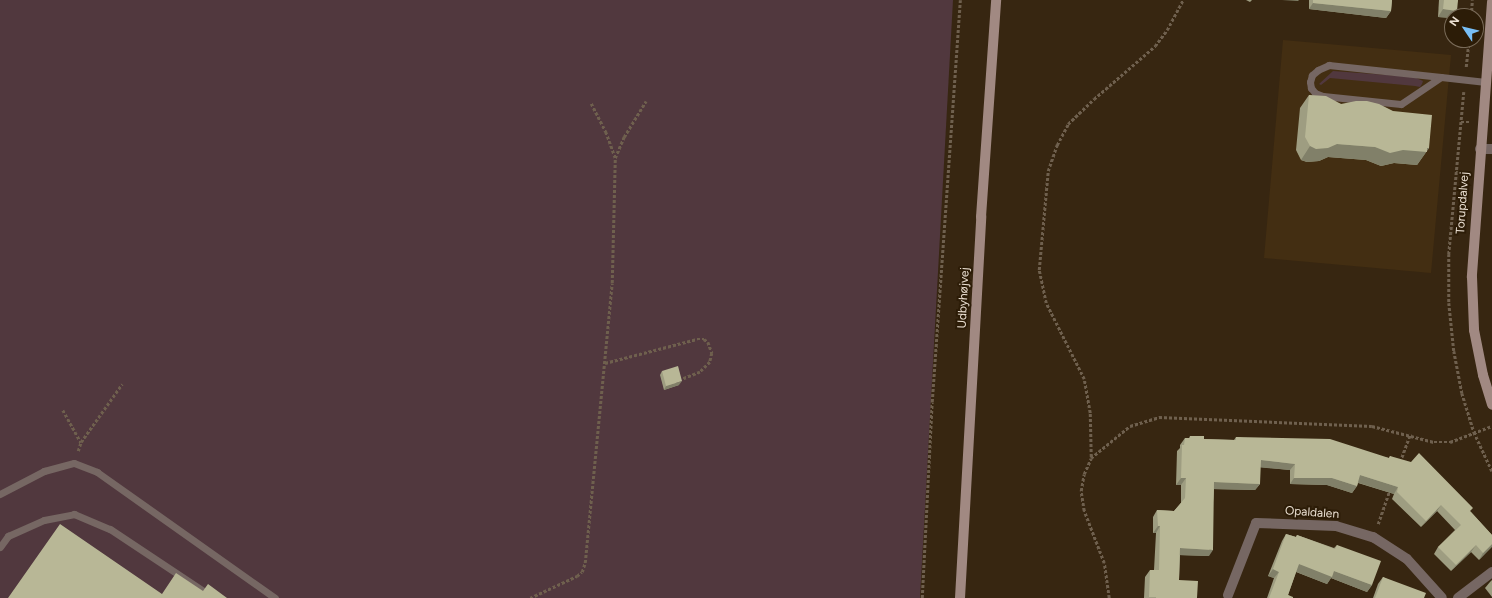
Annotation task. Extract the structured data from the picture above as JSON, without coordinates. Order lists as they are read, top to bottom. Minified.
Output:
{"streets":{"street":["Torupdalvej","Udbyhøjvej","Opaldalen"]},"north":"top left"}
